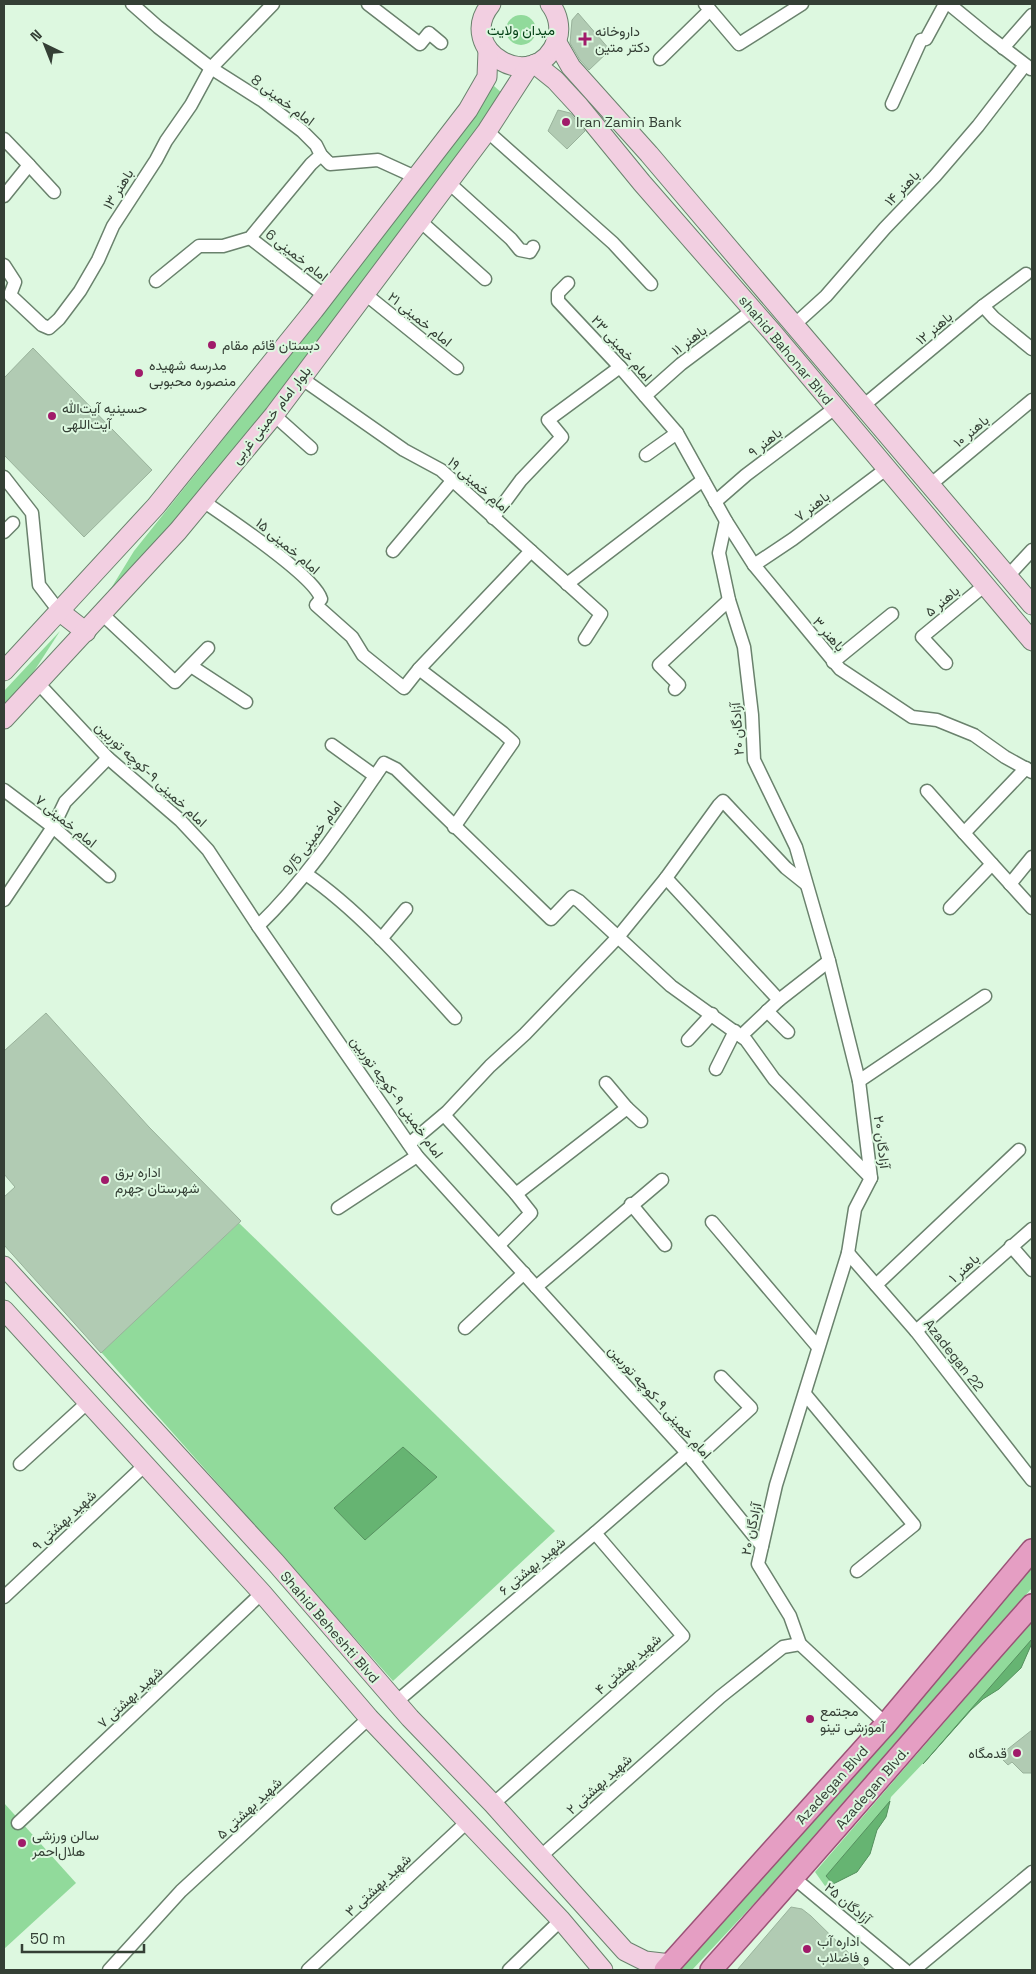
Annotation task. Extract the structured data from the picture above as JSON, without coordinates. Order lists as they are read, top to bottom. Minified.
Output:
{"streets":{"main road":["shahid Bahonar Blvd","بلوار امام خمینی غربی","Shahid Beheshti Blvd","َAzadegan Blvd","Azadegan Blvd."],"street":["امام خمینی 8","باهنر ۱۴","باهنر ۱۳","امام خمینی 6","امام خمینی ۲۱","باهنر ۱۲","باهنر ۱۱","امام خمینی ۲۳","باهنر ۱۰","باهنر ۹","امام خمینی ۱۹","باهنر ۷","امام خمینی ۱۵","باهنر ۵","باهنر ۳","آزادگان ۲۰","امام خمینی ۹-کوچه توربین","امام خمینی ۷","امام خمینی 9/5","باهنر ۱","Azadegan 22","شهید بهشتی ۹","شهید بهشتی ۶","شهید بهشتی ۴","شهید بهشتی ۷","شهید بهشتی ۲","شهید بهشتی ۵","شهید بهشتی ۳","آزادگان ۲۵"]},"crossings":[["امام خمینی 8","باهنر ۱۳"],["باهنر ۱۴","shahid Bahonar Blvd"],["امام خمینی ۲۱","بلوار امام خمینی غربی"],["باهنر ۱۲","shahid Bahonar Blvd"],["باهنر ۱۱","امام خمینی ۲۳"],["باهنر ۱۱","shahid Bahonar Blvd"],["امام خمینی ۲۳","باهنر ۳"],["shahid Bahonar Blvd","بلوار امام خمینی غربی"],["shahid Bahonar Blvd","باهنر ۱۰"],["shahid Bahonar Blvd","باهنر ۹"],["shahid Bahonar Blvd","باهنر ۷"],["shahid Bahonar Blvd","باهنر ۵"],["بلوار امام خمینی غربی","امام خمینی ۱۹"],["بلوار امام خمینی غربی","امام خمینی ۱۵"],["بلوار امام خمینی غربی","امام خمینی ۹-کوچه توربین"],["باهنر ۹","باهنر ۳"],["باهنر ۷","باهنر ۳"],["باهنر ۳","آزادگان ۲۰"],["آزادگان ۲۰","امام خمینی ۹-کوچه توربین"],["آزادگان ۲۰","Azadegan 22"],["آزادگان ۲۰","شهید بهشتی ۲"],["آزادگان ۲۰","َAzadegan Blvd"],["امام خمینی ۹-کوچه توربین","امام خمینی 9/5"],["امام خمینی ۹-کوچه توربین","شهید بهشتی ۶"],["باهنر ۱","Azadegan 22"],["شهید بهشتی ۹","Shahid Beheshti Blvd"],["شهید بهشتی ۶","Shahid Beheshti Blvd"],["شهید بهشتی ۶","شهید بهشتی ۴"],["Shahid Beheshti Blvd","شهید بهشتی ۴"],["Shahid Beheshti Blvd","شهید بهشتی ۷"],["Shahid Beheshti Blvd","شهید بهشتی ۲"],["Shahid Beheshti Blvd","َAzadegan Blvd"],["Shahid Beheshti Blvd","شهید بهشتی ۵"],["Shahid Beheshti Blvd","شهید بهشتی ۳"],["Azadegan Blvd.","آزادگان ۲۵"]],"parks":["میدان ولایت"],"places":{"health":["داروخانه دکتر متین"],"other":["Iran Zamin Bank","دبستان قائم مقام","مدرسه شهیده منصوره محبوبی","حسینیه آیت‌الله آیت‌اللهی","اداره برق شهرستان جهرم","مجتمع آموزشی تینو","قدمگاه","سالن ورزشی هلال‌احمر","اداره آب و فاضلاب"]},"scale_bar":"50 m","north":"top left"}
